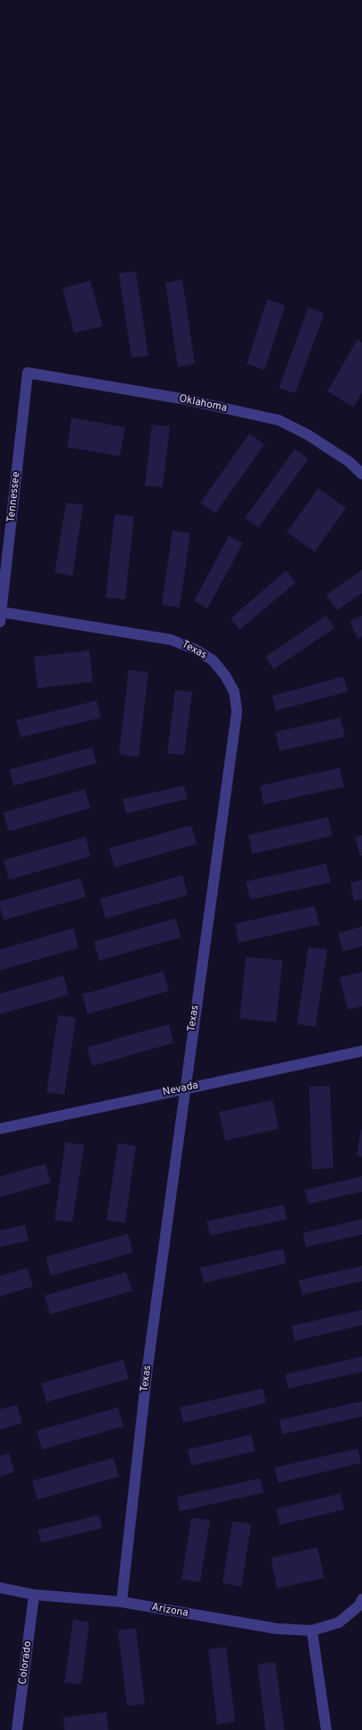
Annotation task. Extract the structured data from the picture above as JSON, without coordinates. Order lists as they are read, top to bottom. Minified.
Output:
{"streets":{"street":["Oklahoma","Tennessee","Texas","Nevada","Arizona","Colorado"]},"crossings":[["Oklahoma","Tennessee"],["Tennessee","Texas"],["Texas","Nevada"],["Texas","Arizona"],["Arizona","Colorado"]]}
